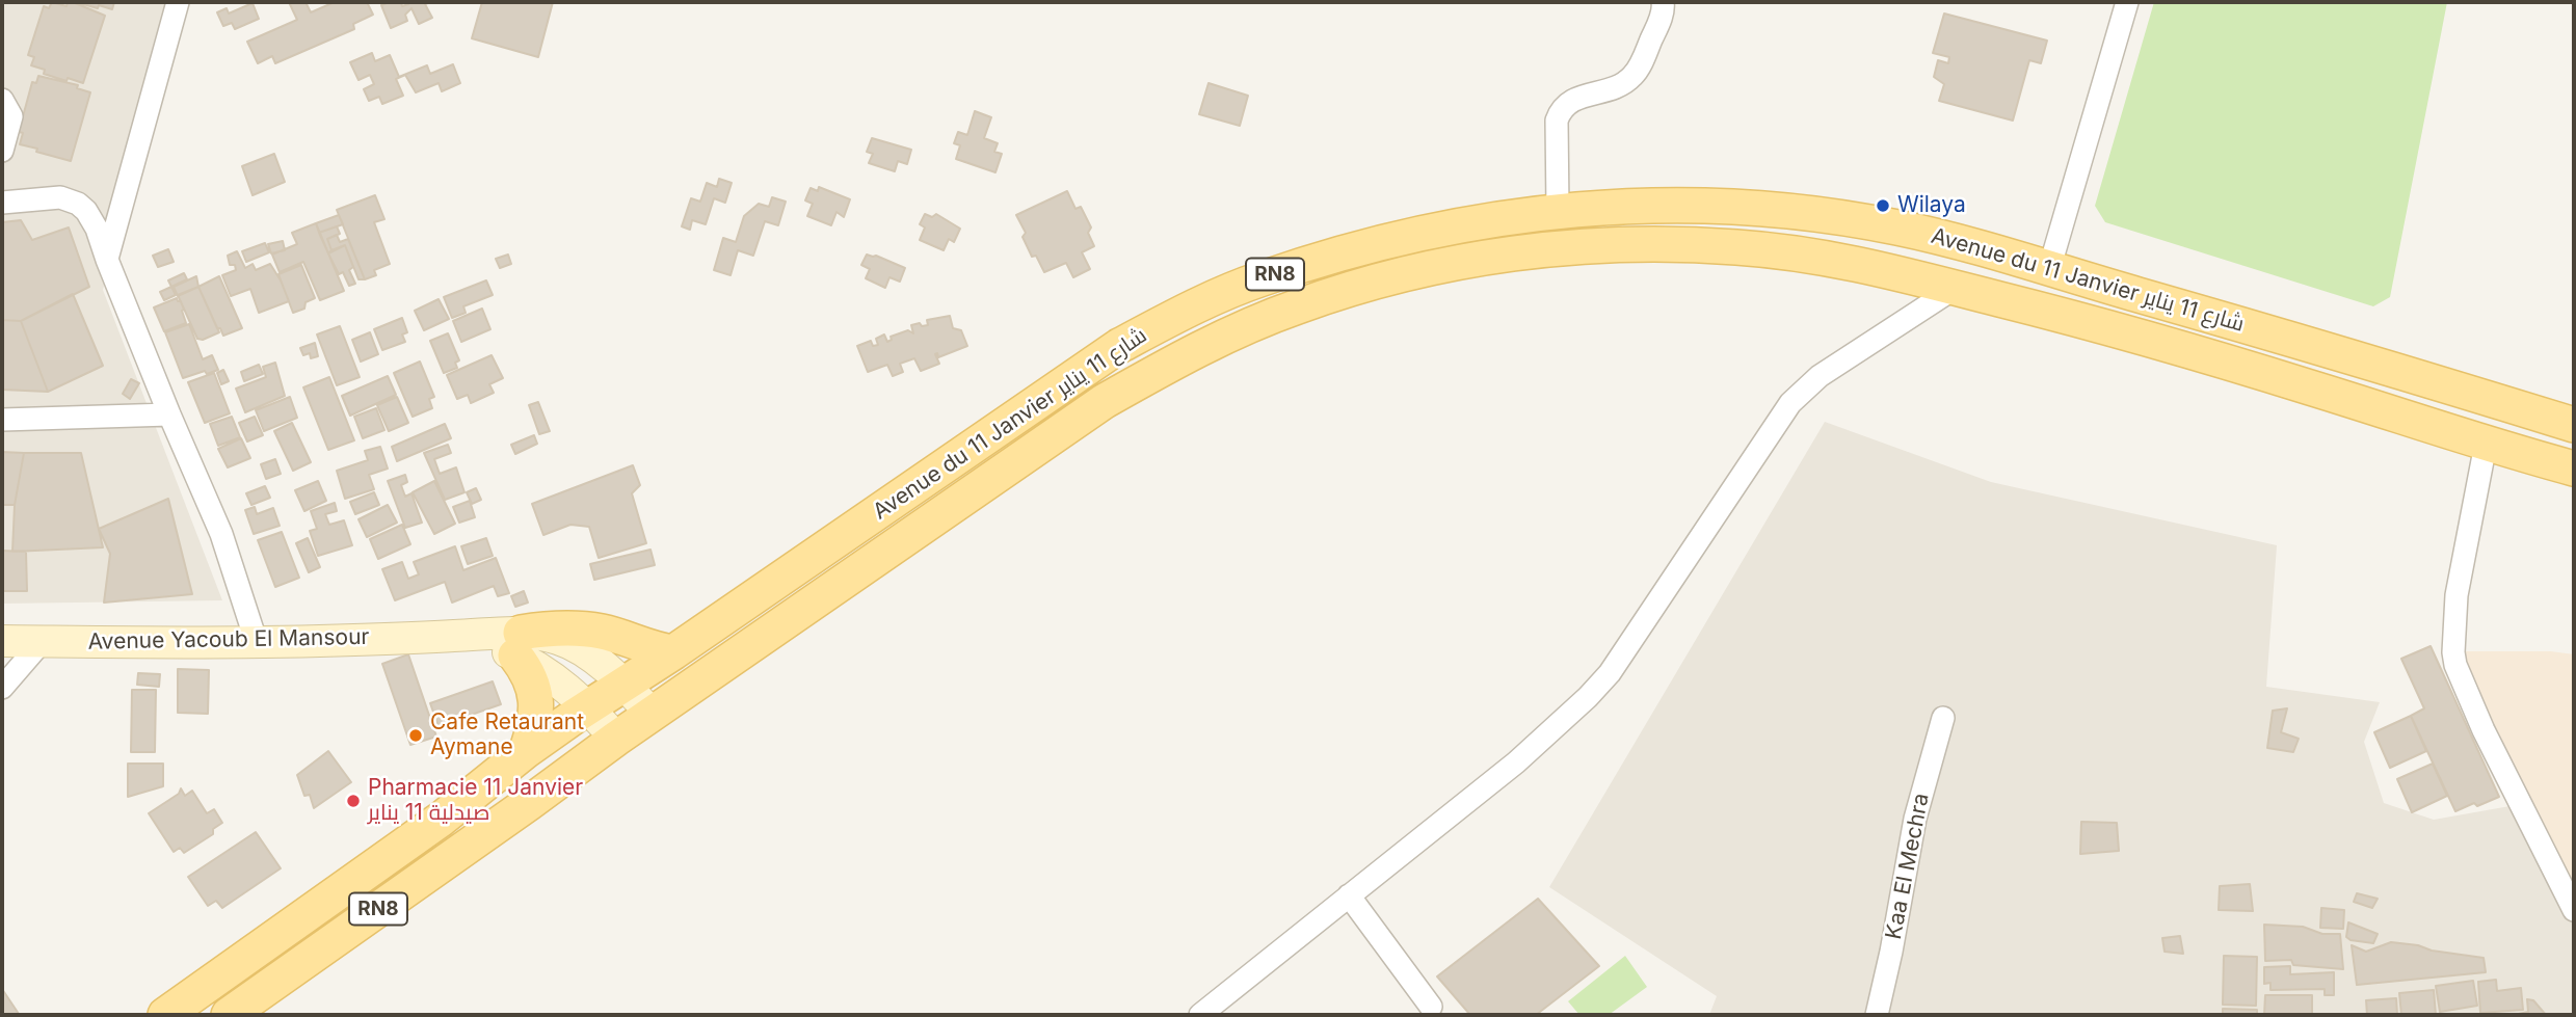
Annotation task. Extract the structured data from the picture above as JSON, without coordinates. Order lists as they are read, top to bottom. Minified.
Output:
{"streets":{"main road":["RN8","Avenue du 11 Janvier شارع 11 يناير","Avenue Yacoub El Mansour"],"street":["Kaa El Mechra"]},"crossings":[["Avenue du 11 Janvier شارع 11 يناير","Avenue Yacoub El Mansour"]],"places":["Wilaya","Cafe Retaurant Aymane","Pharmacie 11 Janvier صيدلية 11 يناير"]}
